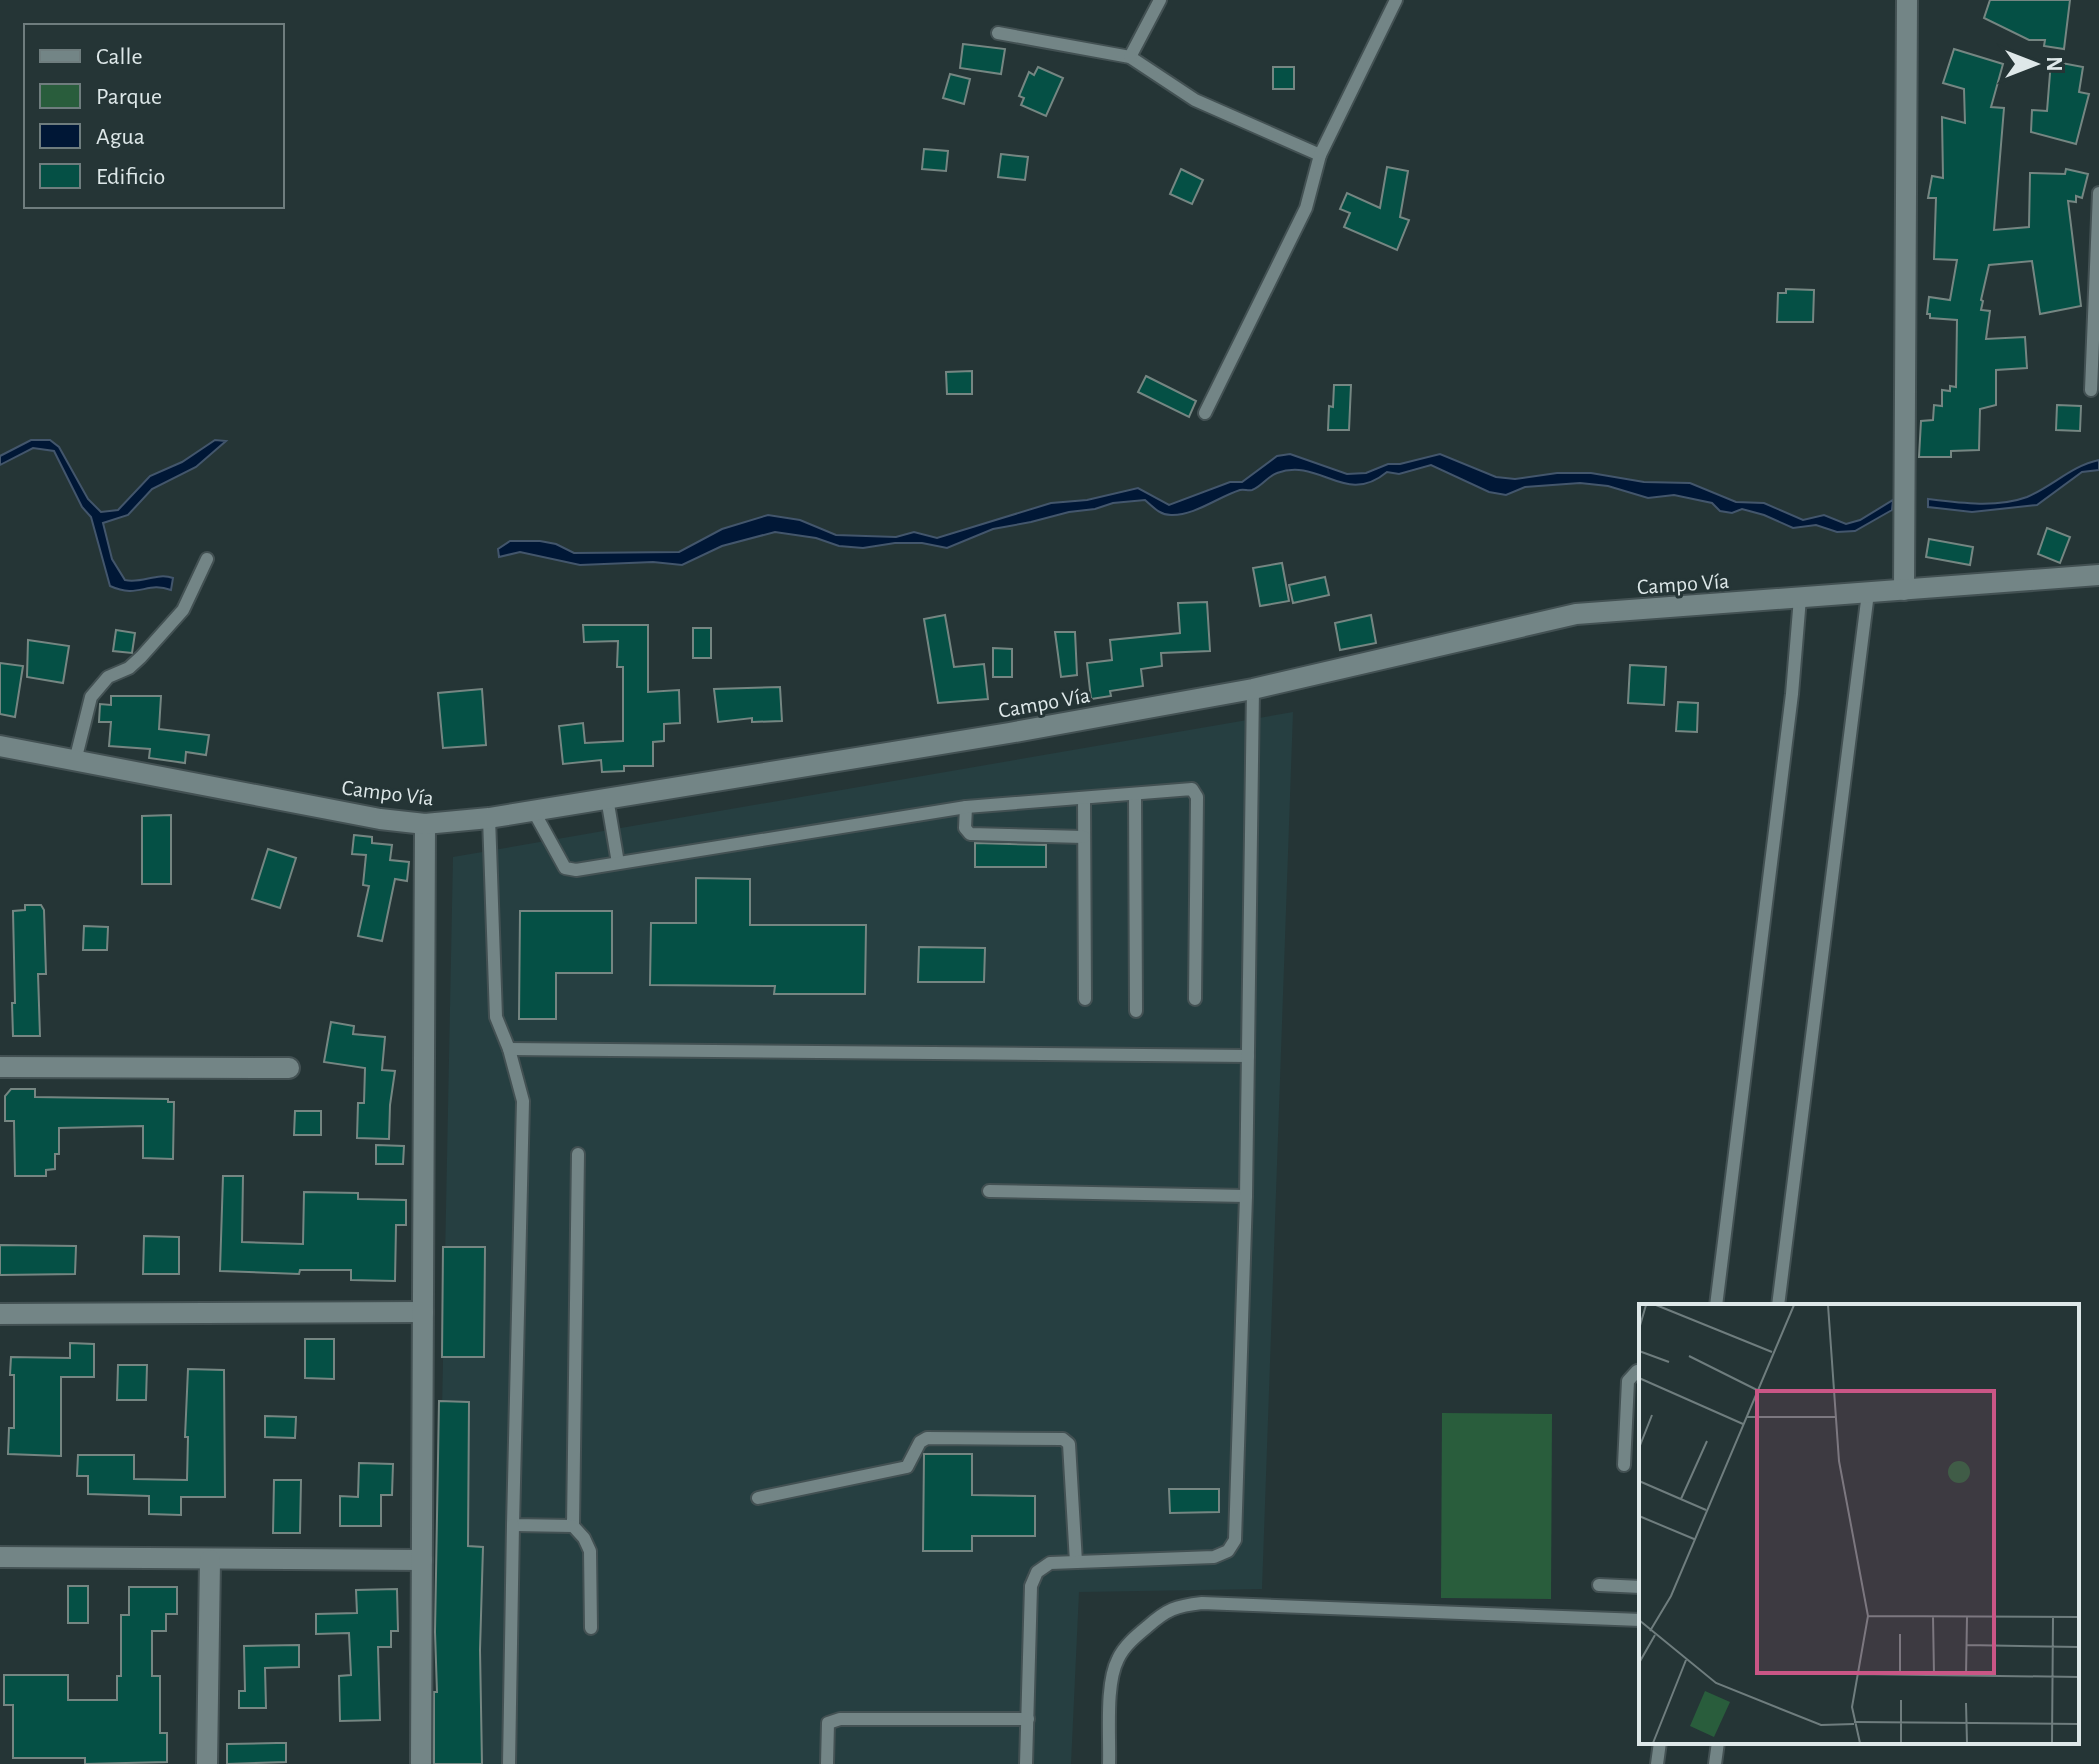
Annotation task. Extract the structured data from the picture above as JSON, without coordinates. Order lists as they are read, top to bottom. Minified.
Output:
{"streets":{"street":["Campo Vía"]},"legend":["Calle","Parque","Agua","Edificio"],"north":"right"}
